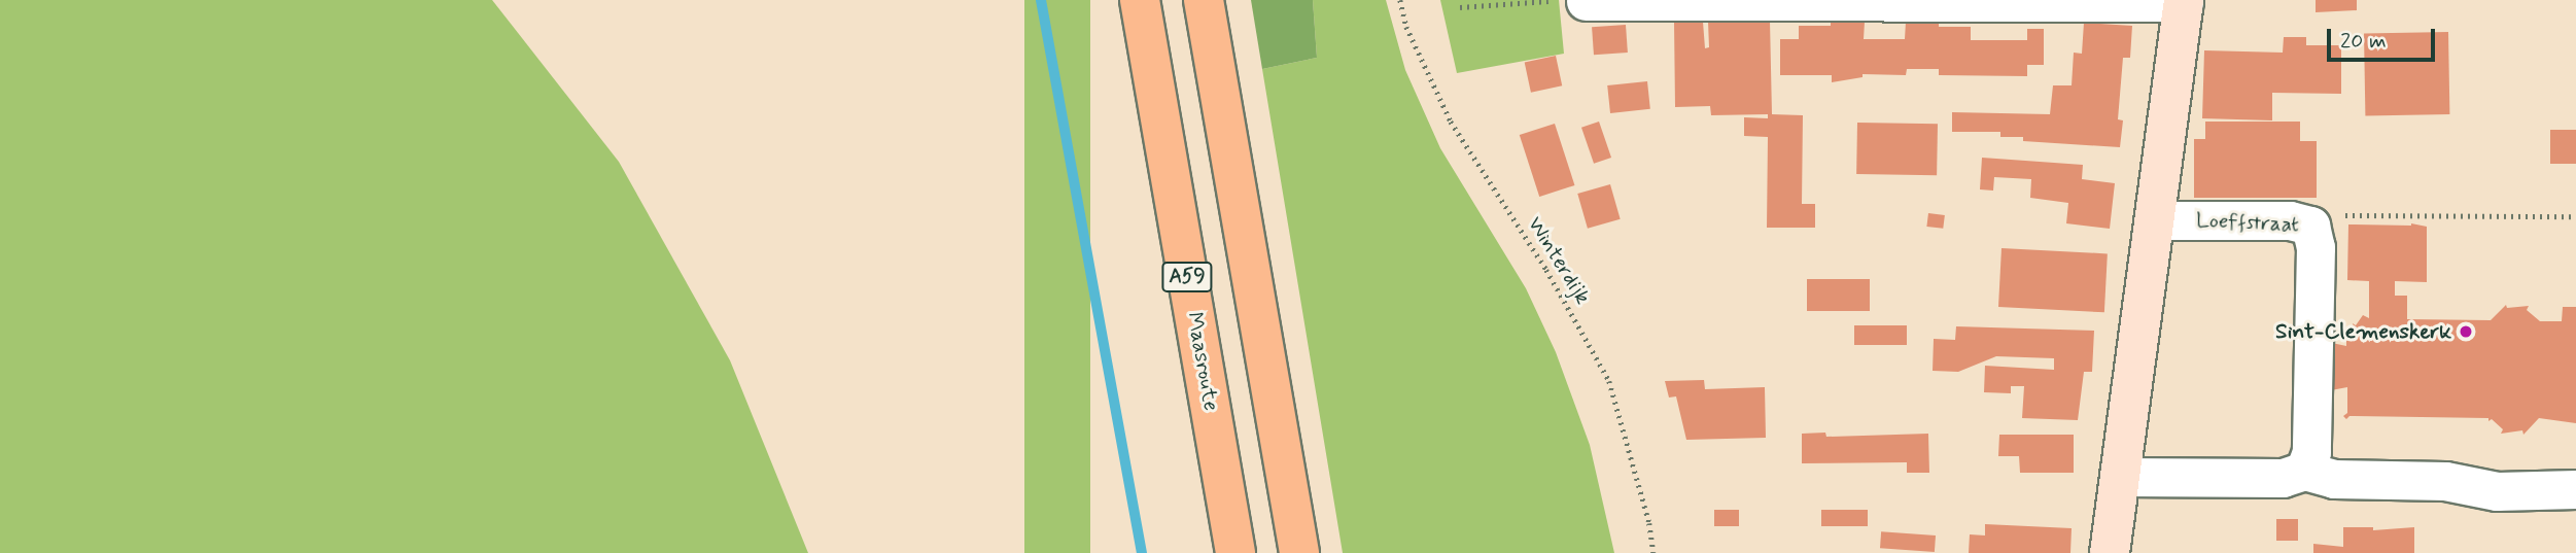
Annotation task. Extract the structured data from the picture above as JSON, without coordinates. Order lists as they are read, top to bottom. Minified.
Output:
{"streets":{"highway":["A59","Maasroute"],"street":["Loeffstraat"],"path":["Winterdijk"]},"places":["Sint-Clemenskerk"],"scale_bar":"20 m"}
